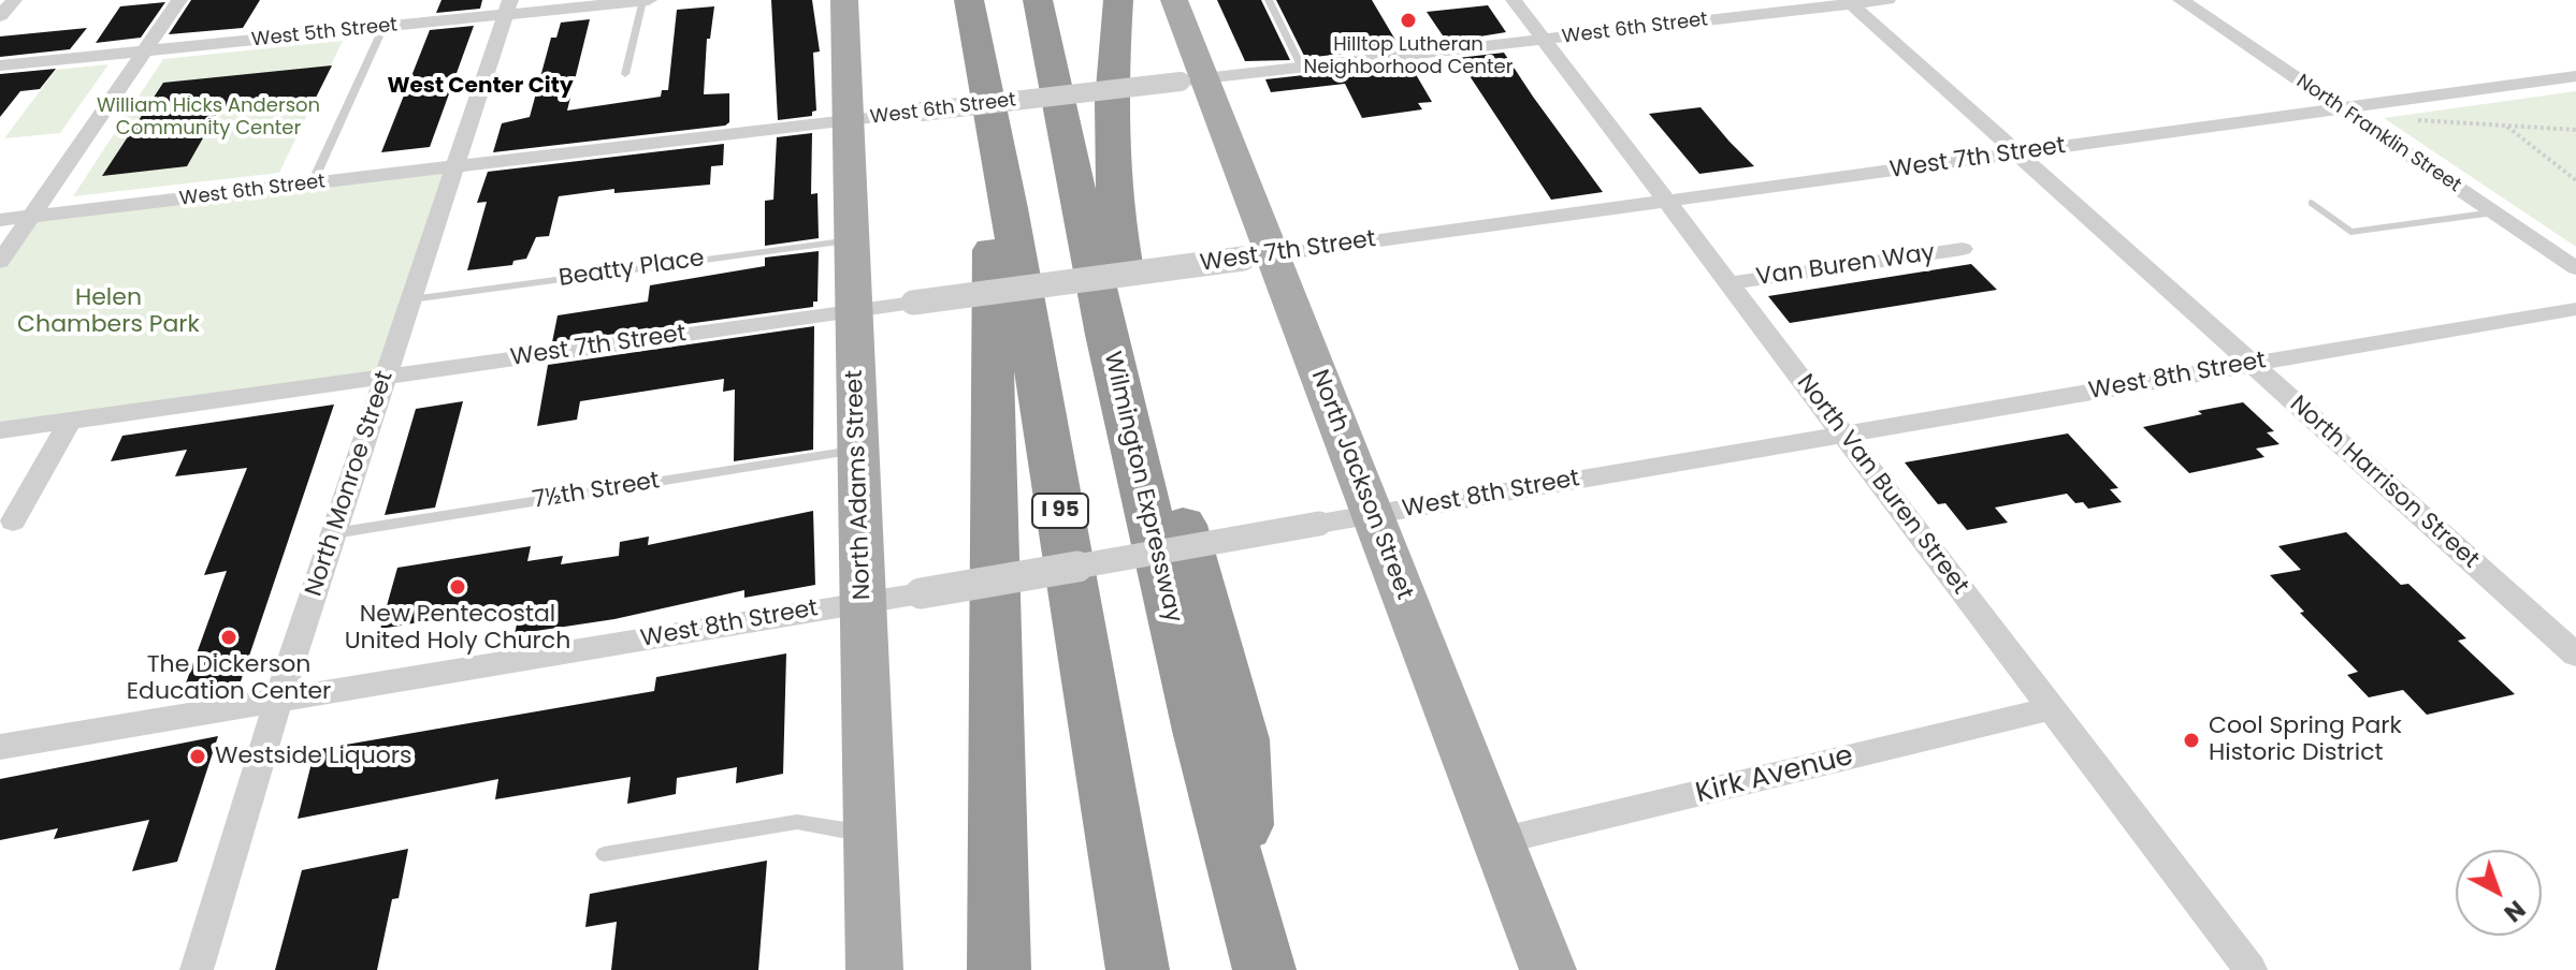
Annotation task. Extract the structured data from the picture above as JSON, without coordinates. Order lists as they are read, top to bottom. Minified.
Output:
{"streets":{"highway":["Wilmington Expressway","I 95"],"main road":["North Adams Street","North Jackson Street"],"street":["West 6th Street","West 5th Street","North Franklin Street","West 7th Street","Van Buren Way","West 8th Street","North Harrison Street","North Monroe Street","North Van Buren Street","Kirk Avenue"],"lane":["Beatty Place","7½th Street"]},"crossings":[["West 6th Street","North Harrison Street"],["West 6th Street","North Monroe Street"],["West 6th Street","North Adams Street"],["West 6th Street","North Jackson Street"],["West 6th Street","North Van Buren Street"],["West 5th Street","North Monroe Street"],["North Franklin Street","West 7th Street"],["West 7th Street","North Harrison Street"],["West 7th Street","North Monroe Street"],["West 7th Street","North Adams Street"],["West 7th Street","North Jackson Street"],["West 7th Street","North Van Buren Street"],["Van Buren Way","North Van Buren Street"],["Beatty Place","North Monroe Street"],["Beatty Place","North Adams Street"],["West 8th Street","North Harrison Street"],["West 8th Street","North Monroe Street"],["West 8th Street","North Adams Street"],["West 8th Street","North Jackson Street"],["West 8th Street","North Van Buren Street"],["North Monroe Street","7½th Street"],["North Adams Street","7½th Street"],["North Jackson Street","Kirk Avenue"],["North Van Buren Street","Kirk Avenue"]],"districts":["West Center City"],"parks":["William Hicks Anderson Community Center","Helen Chambers Park"],"places":["Hilltop Lutheran Neighborhood Center","New Pentecostal United Holy Church","The Dickerson Education Center","Cool Spring Park Historic District","Westside Liquors"],"north":"bottom right"}
